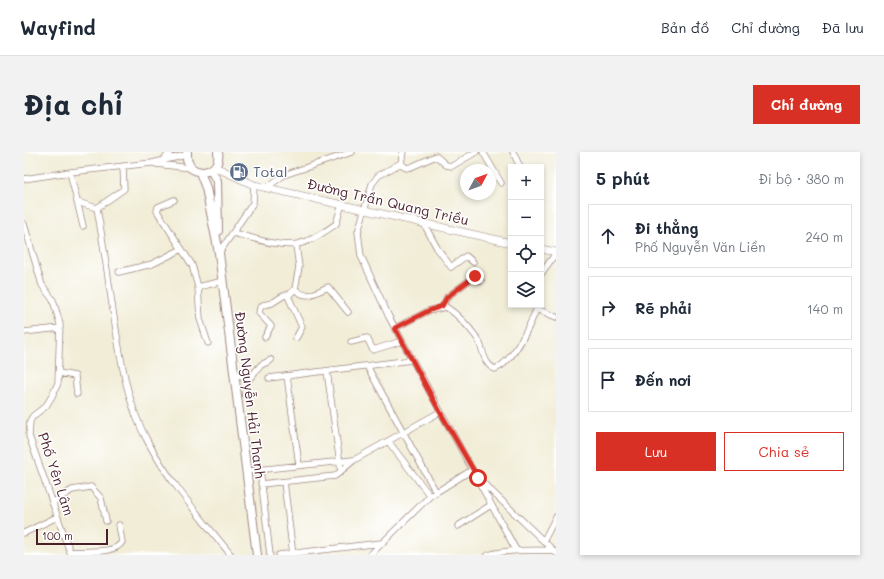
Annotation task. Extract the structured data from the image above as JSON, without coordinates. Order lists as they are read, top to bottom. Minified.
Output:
{"streets":{"highway":["Đường Nguyễn Hải Thanh"],"main road":["Đường Trần Quang Triều"],"street":["Phố Yên Lâm"]},"crossings":[["Đường Trần Quang Triều","Đường Nguyễn Hải Thanh"]],"places":{"fuel station":["Total"]},"scale_bar":"100 m","north":"top right","page":{"header":"Wayfind","nav":["Bản đồ","Chỉ đường","Đã lưu"],"buttons":["Chỉ đường",["Lưu","Chia sẻ"]],"title":"Địa chỉ","heading":["5 phút","Đi bộ · 380 m"],"map_buttons":["+","−"],"list":[["Đi thẳng","Phố Nguyễn Văn Liền","240 m"],["Rẽ phải","140 m"],"Đến nơi"],"scale":"100 m"}}
